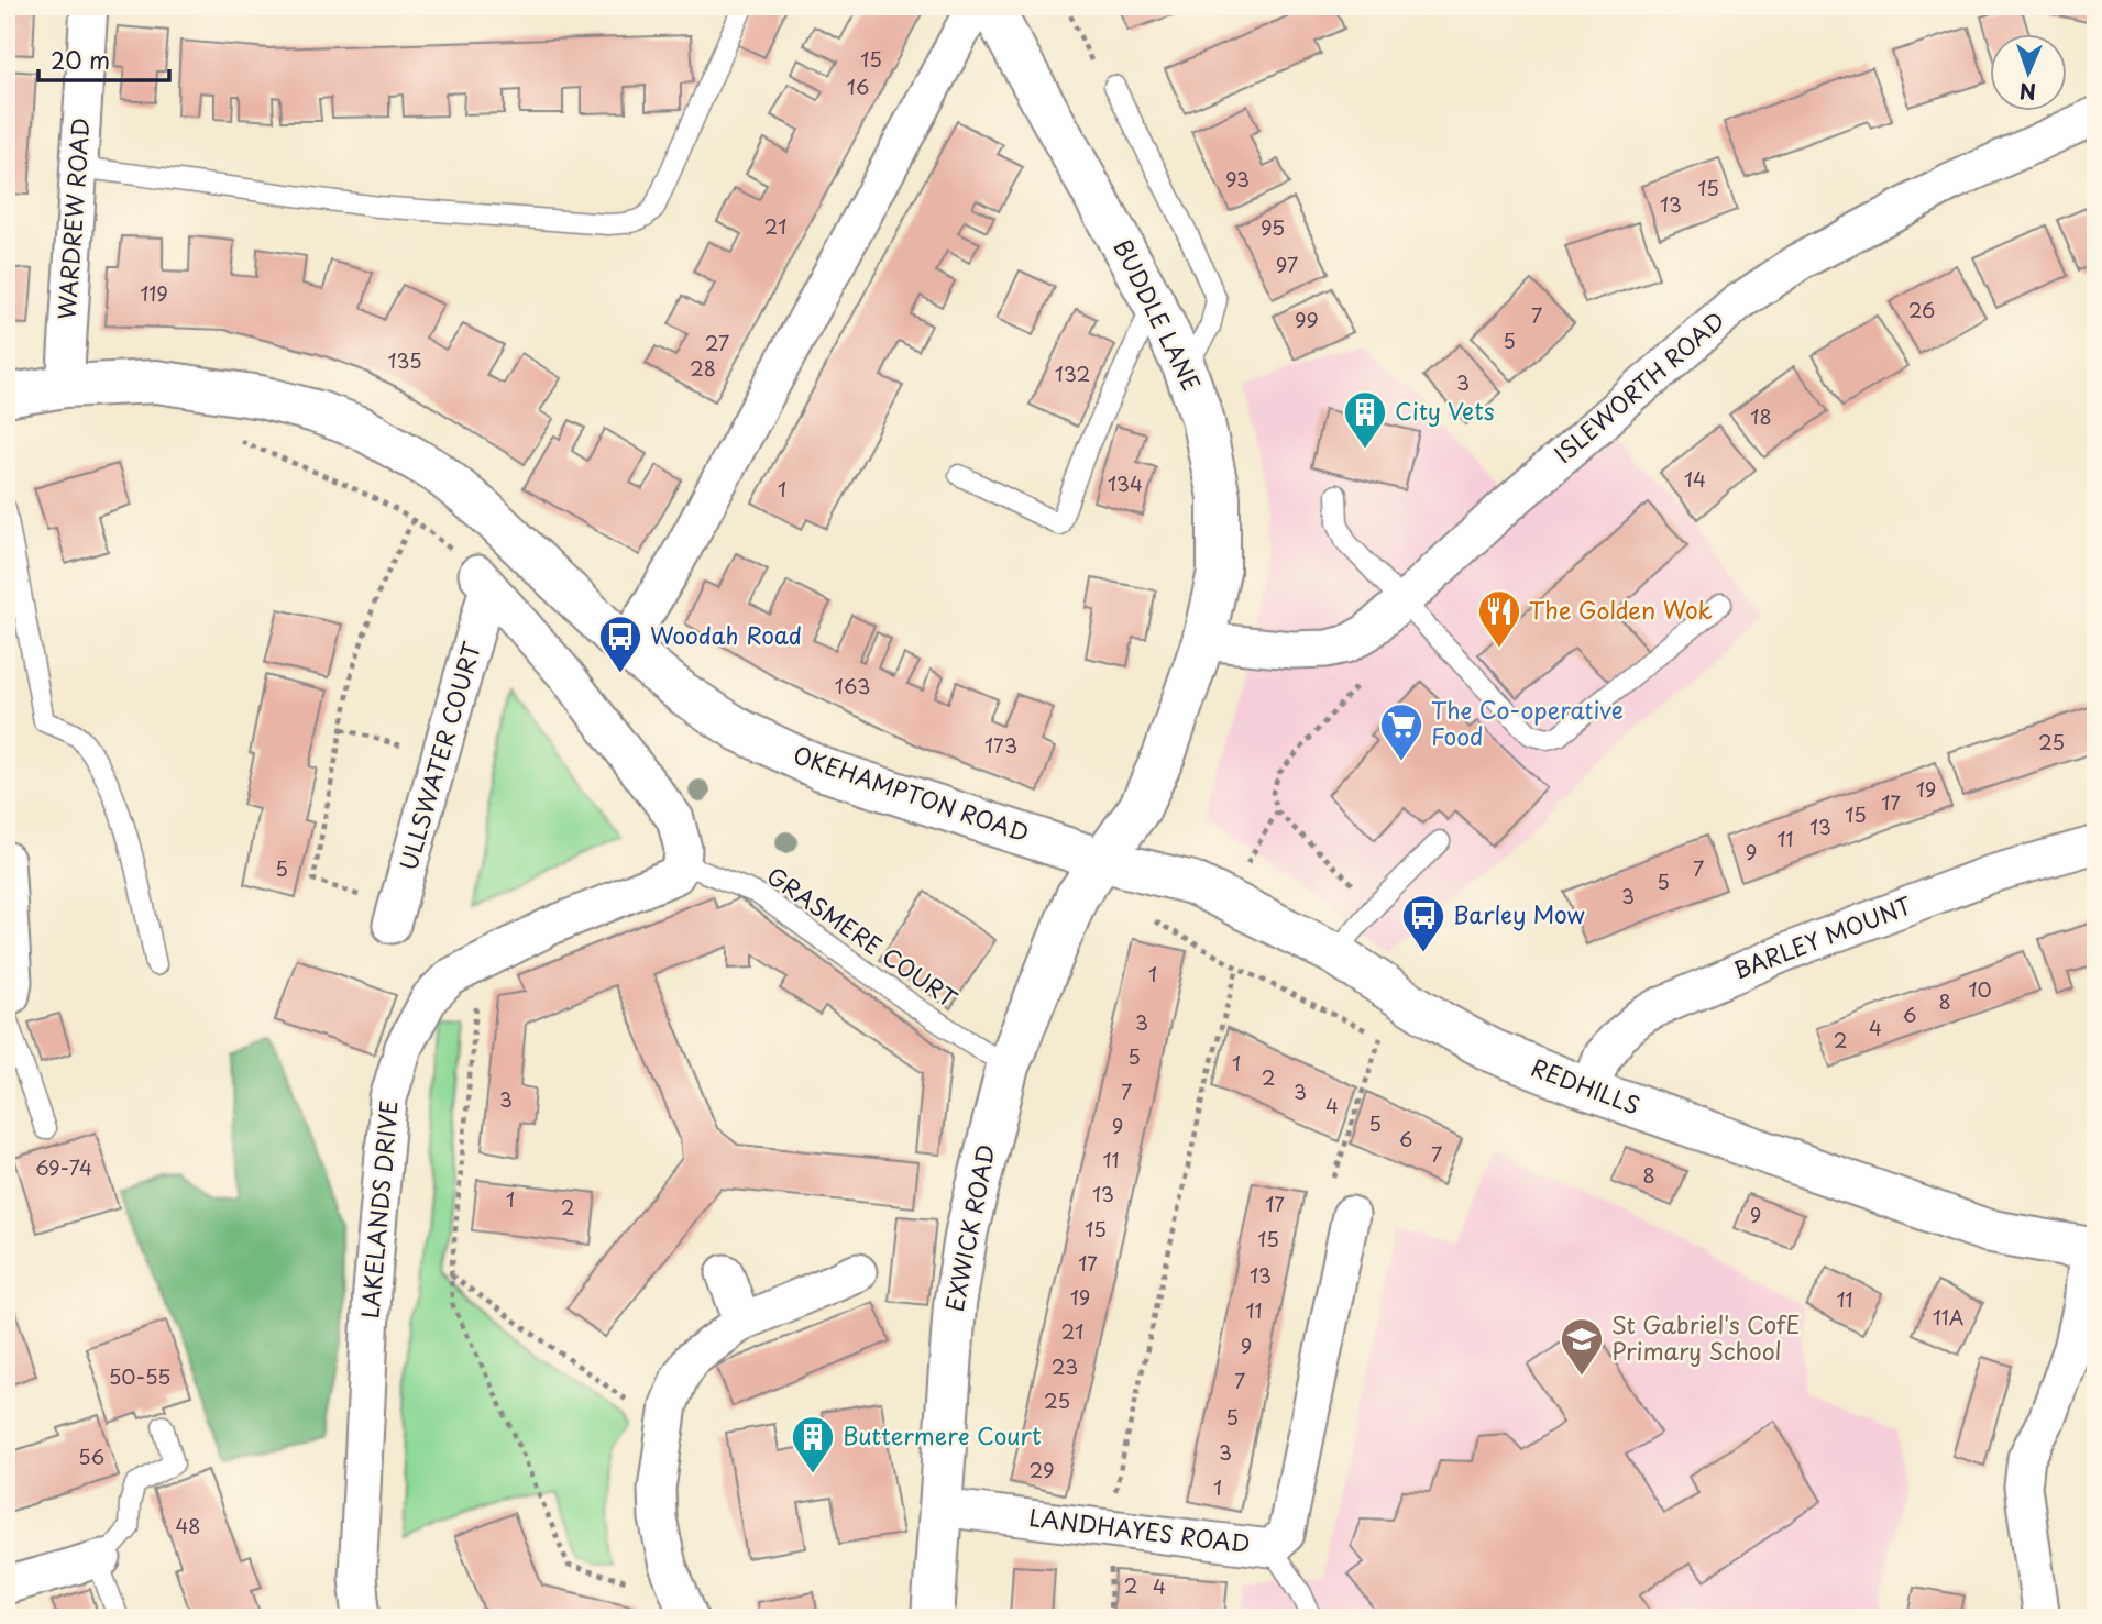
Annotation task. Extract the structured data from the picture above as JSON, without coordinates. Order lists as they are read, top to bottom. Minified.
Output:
{"streets":{"street":["WARDREW ROAD","BUDDLE LANE","ISLEWORTH ROAD","ULLSWATER COURT","OKEHAMPTON ROAD","BARLEY MOUNT","REDHILLS","LAKELANDS DRIVE","EXWICK ROAD","LANDHAYES ROAD"],"lane":["GRASMERE COURT"]},"crossings":[["WARDREW ROAD","OKEHAMPTON ROAD"],["BUDDLE LANE","ISLEWORTH ROAD"],["BUDDLE LANE","OKEHAMPTON ROAD"],["BUDDLE LANE","REDHILLS"],["BUDDLE LANE","EXWICK ROAD"],["OKEHAMPTON ROAD","REDHILLS"],["OKEHAMPTON ROAD","EXWICK ROAD"],["GRASMERE COURT","LAKELANDS DRIVE"],["GRASMERE COURT","EXWICK ROAD"],["BARLEY MOUNT","REDHILLS"],["REDHILLS","EXWICK ROAD"],["EXWICK ROAD","LANDHAYES ROAD"]],"places":{"building":["City Vets","Buttermere Court"],"restaurant":["The Golden Wok"],"bus stop":["Woodah Road","Barley Mow"],"supermarket":["The Co-operative Food"],"school or university":["St Gabriel's CofE Primary School"]},"house_numbers":["15","16","93","15","13","21","95","97","119","26","7","99","5","27","135","28","132","3","18","14","134","1","163","25","173","19","17","15","13","11","9","5","7","5","3","1","10","8","6","3","4","2","5","1","2","7","3","3","4","5","9","6","7","11","69-74","8","13","1","17","2","9","15","15","17","13","19","11","11","11A","21","9","23","50-55","7","25","5","3","56","29","1","48","2","4"],"scale_bar":"20 m","north":"bottom"}
